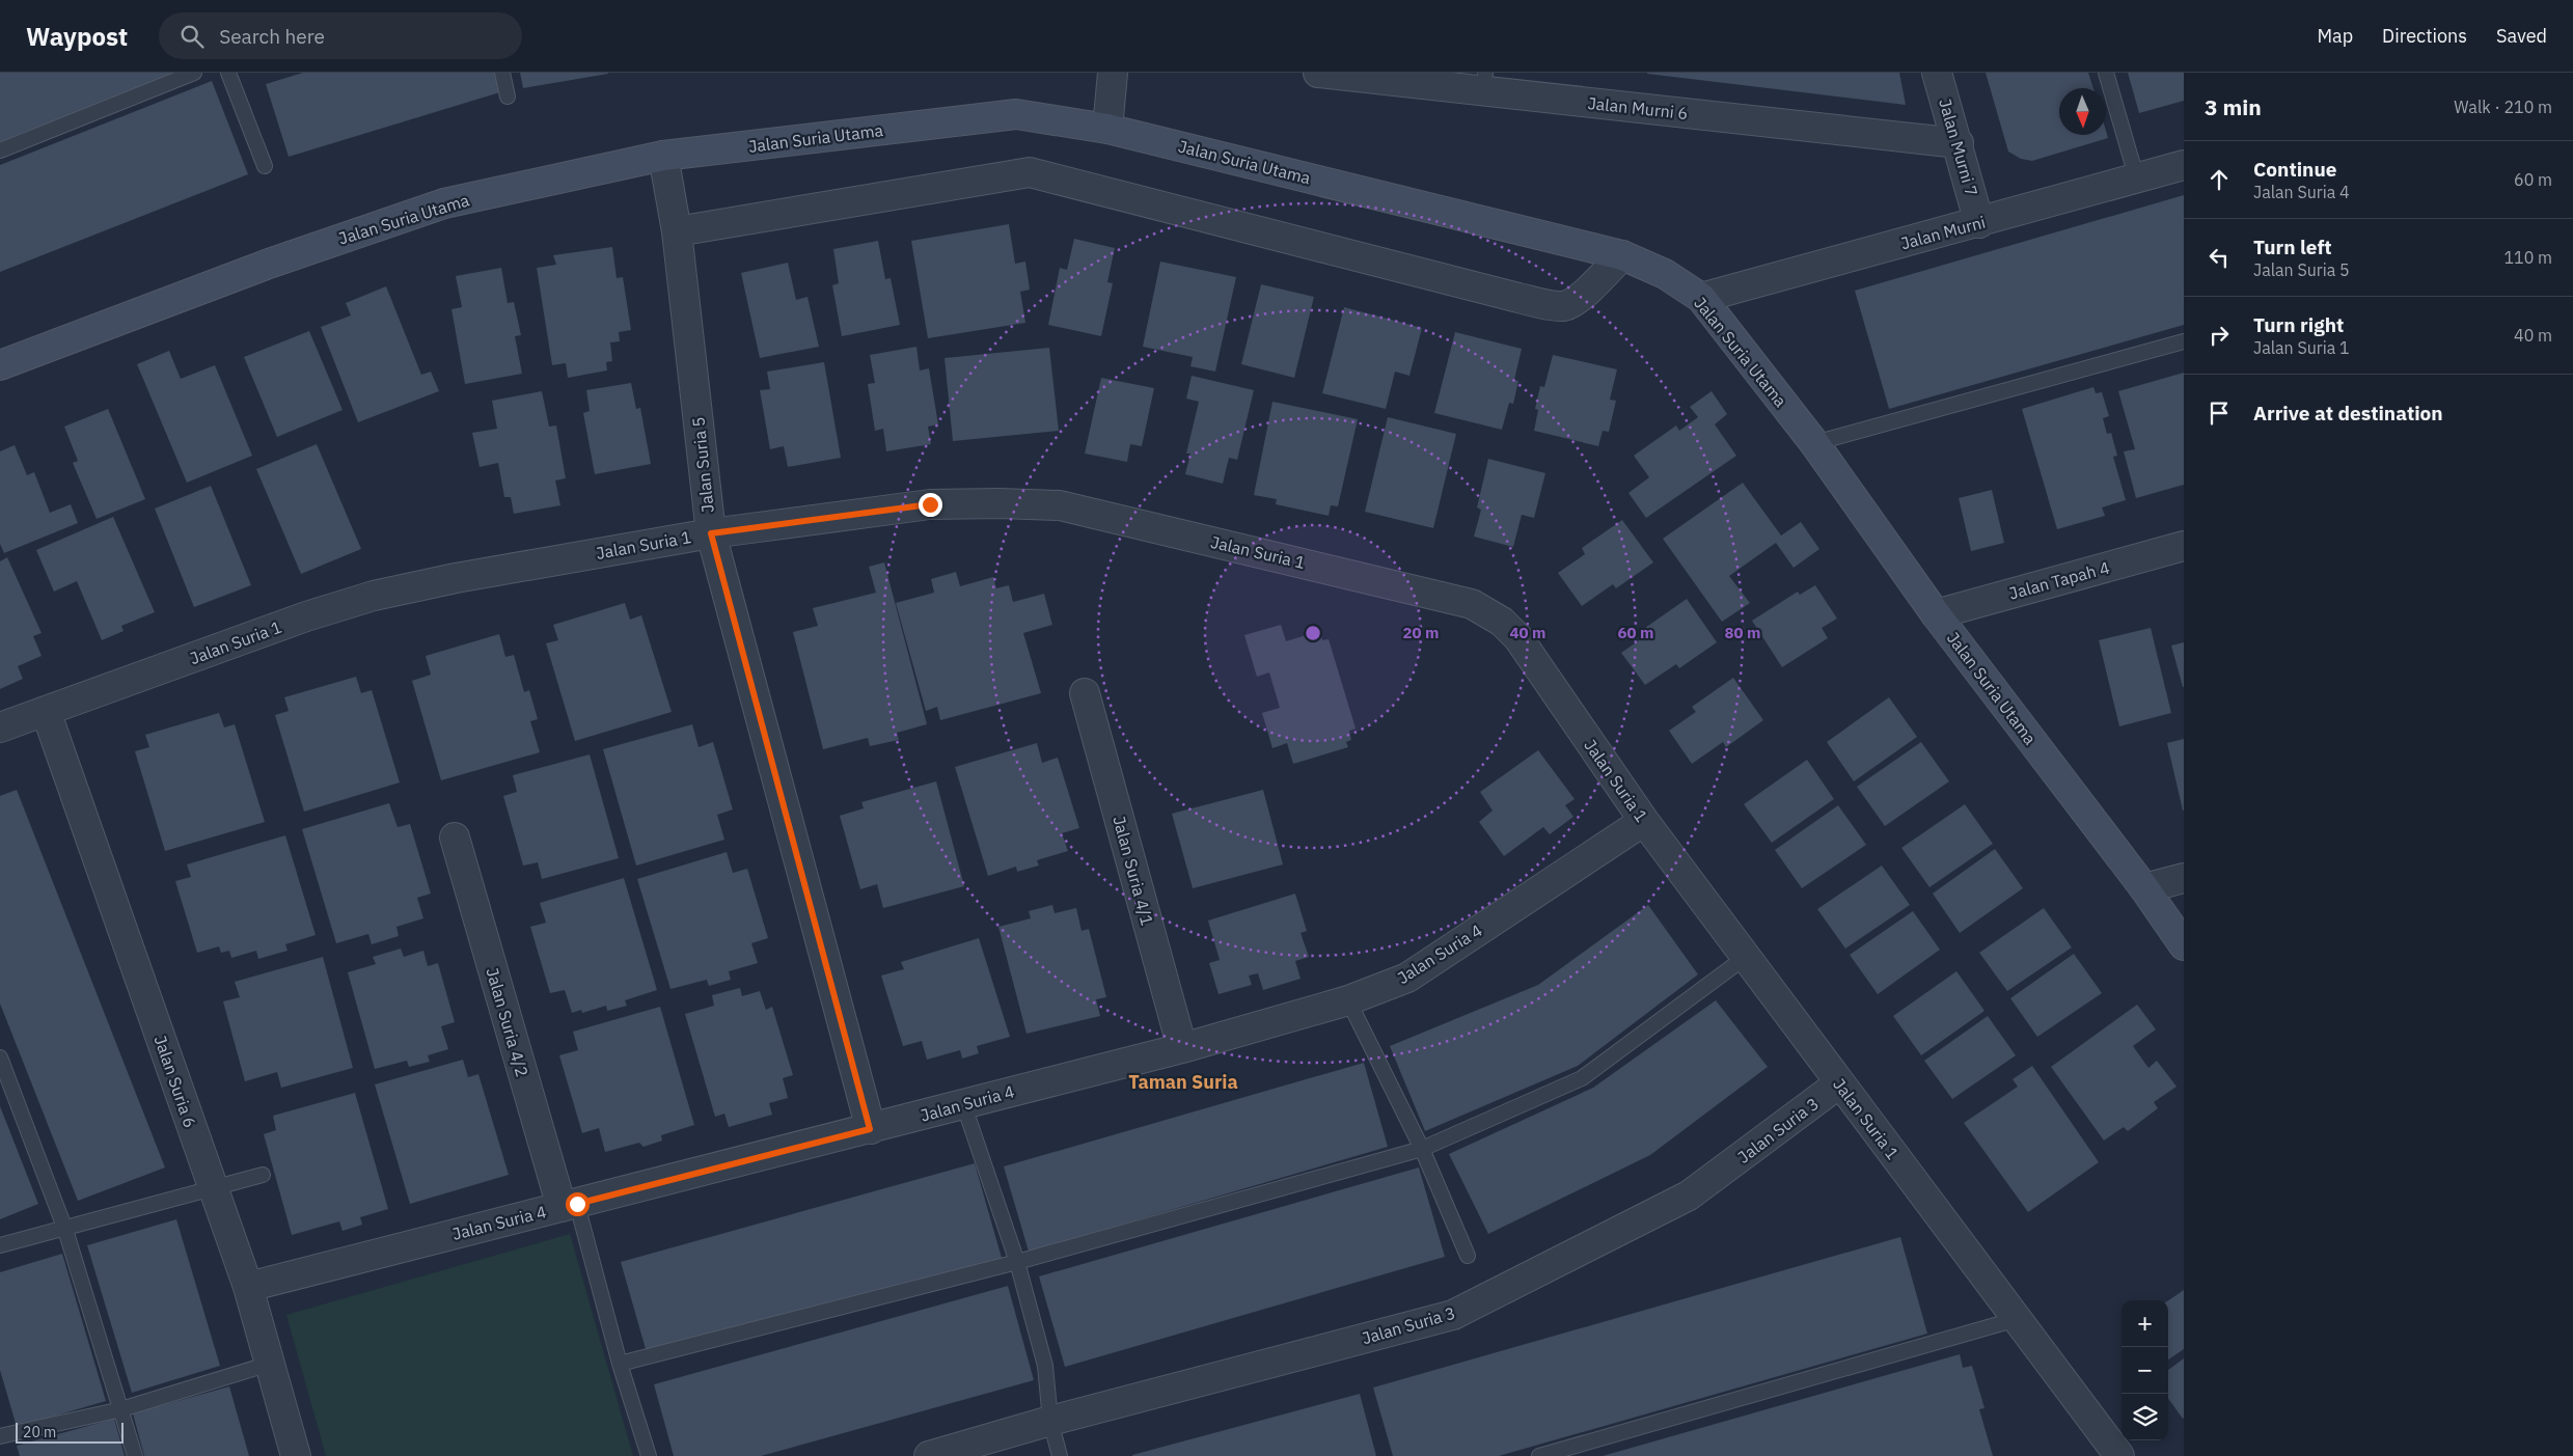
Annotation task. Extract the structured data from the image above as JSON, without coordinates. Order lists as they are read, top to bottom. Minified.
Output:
{"streets":{"main road":["Jalan Suria Utama"],"street":["Jalan Murni 6","Jalan Murni 7","Jalan Murni","Jalan Suria 5","Jalan Suria 1","Jalan Tapah 4","Jalan Suria 4/1","Jalan Suria 4","Jalan Suria 4/2","Jalan Suria 6","Jalan Suria 3"]},"crossings":[["Jalan Murni 6","Jalan Murni 7"],["Jalan Suria Utama","Jalan Murni"],["Jalan Suria Utama","Jalan Suria 5"],["Jalan Suria Utama","Jalan Tapah 4"],["Jalan Murni 7","Jalan Murni"],["Jalan Suria 5","Jalan Suria 1"],["Jalan Suria 5","Jalan Suria 4"],["Jalan Suria 1","Jalan Suria 4"],["Jalan Suria 1","Jalan Suria 6"],["Jalan Suria 1","Jalan Suria 3"],["Jalan Suria 4/1","Jalan Suria 4"],["Jalan Suria 4","Jalan Suria 4/2"],["Jalan Suria 4","Jalan Suria 6"]],"districts":["Taman Suria"],"scale_bar":"20 m","north":"bottom","page":{"header":"Waypost","search":"Search here","nav":["Map","Directions","Saved"],"heading":["3 min","Walk · 210 m"],"list":[["Continue","Jalan Suria 4","60 m"],["Turn left","Jalan Suria 5","110 m"],["Turn right","Jalan Suria 1","40 m"],"Arrive at destination"],"map_buttons":["+","−"],"scale":"20 m"},"rings":["20 m","40 m","60 m","80 m"]}
